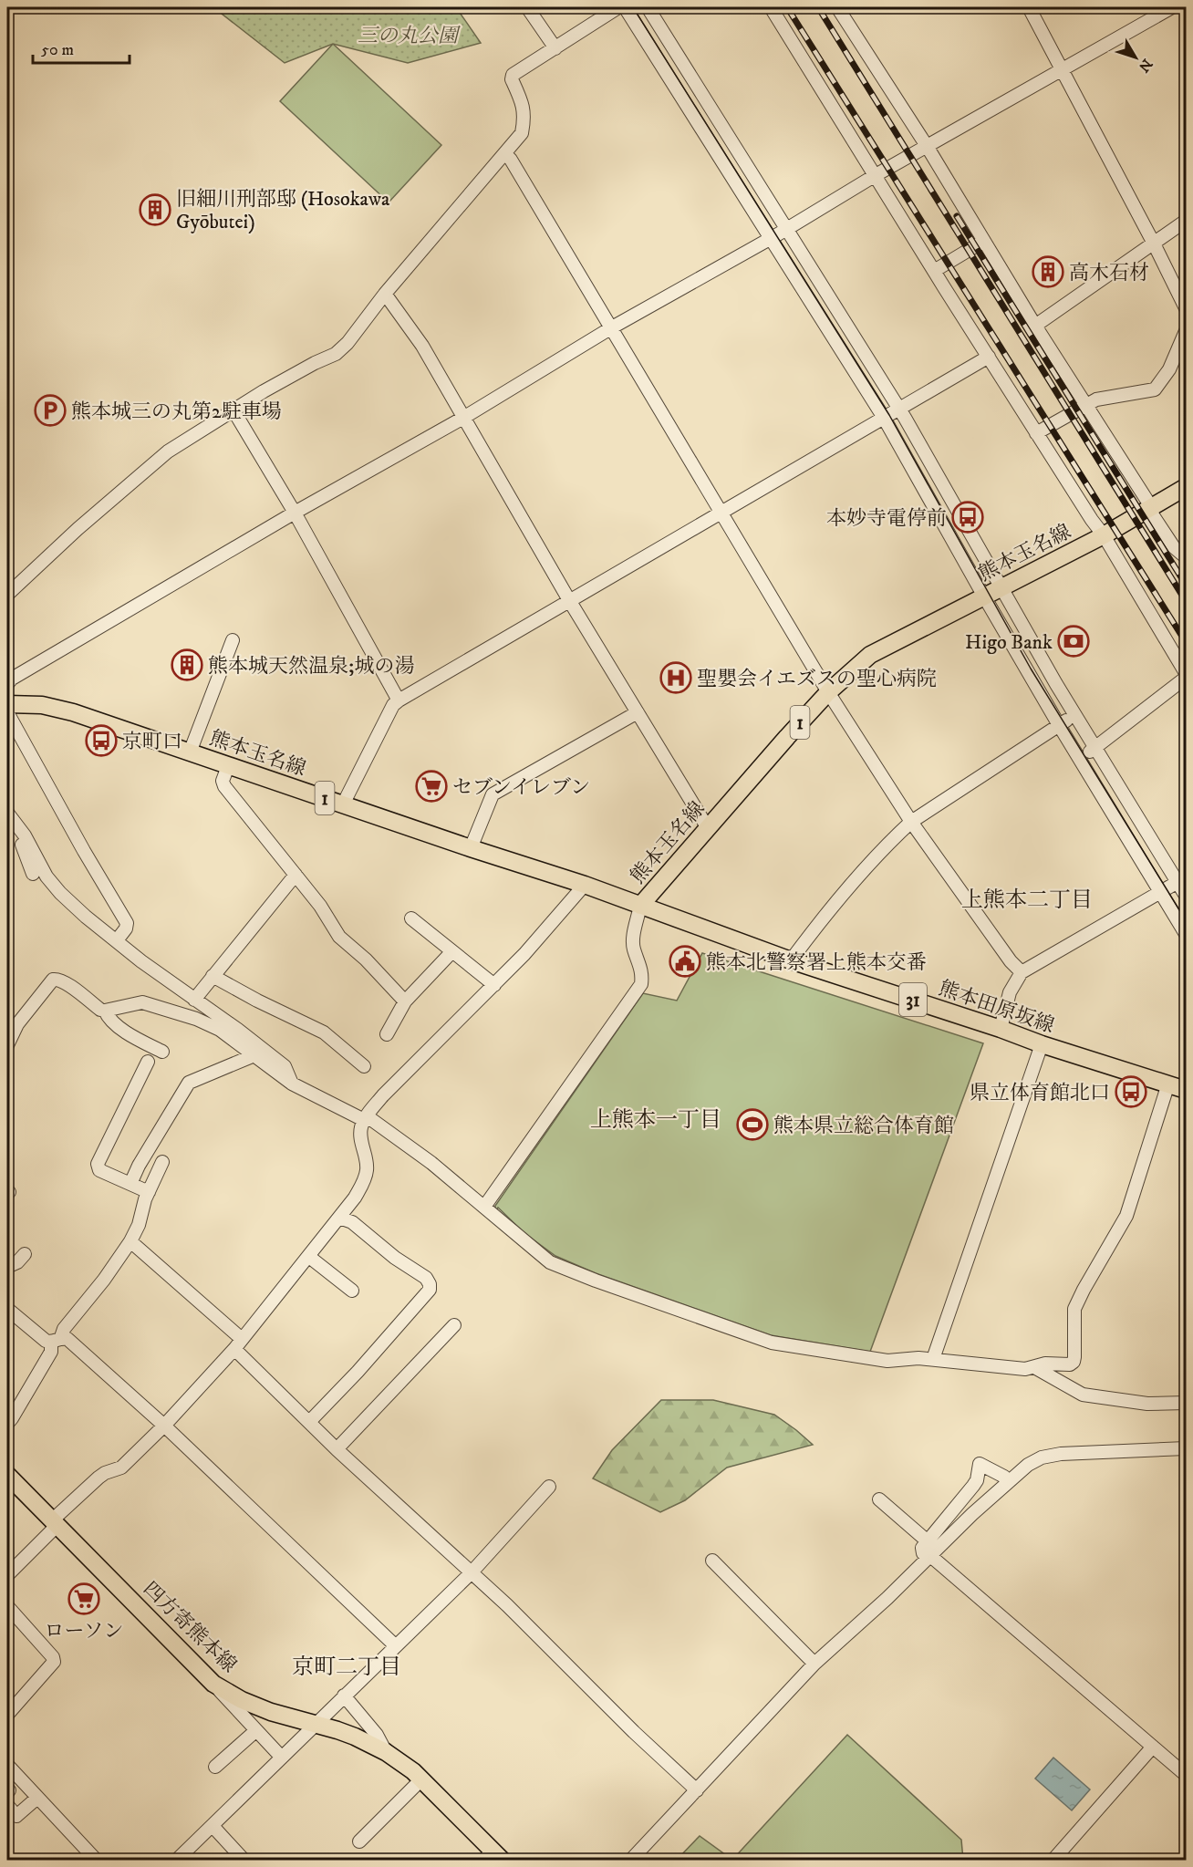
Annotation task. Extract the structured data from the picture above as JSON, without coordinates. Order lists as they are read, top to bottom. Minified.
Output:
{"streets":{"main road":["熊本玉名線","1","31","熊本田原坂線","四方寄熊本線"]},"crossings":[["熊本玉名線","熊本田原坂線"]],"districts":["上熊本二丁目","上熊本一丁目","京町二丁目"],"parks":["三の丸公園"],"places":{"building":["旧細川刑部邸 (Hosokawa Gyōbutei)","高木石材","熊本城天然温泉;城の湯"],"parking":["熊本城三の丸第2駐車場"],"bus stop":["本妙寺電停前","京町口","県立体育館北口"],"bank":["Higo Bank"],"hospital":["聖嬰会イエズスの聖心病院"],"supermarket":["セブンイレブン","ローソン"],"public building":["熊本北警察署上熊本交番"],"sports":["熊本県立総合体育館"]},"scale_bar":"50 m","north":"bottom right"}
